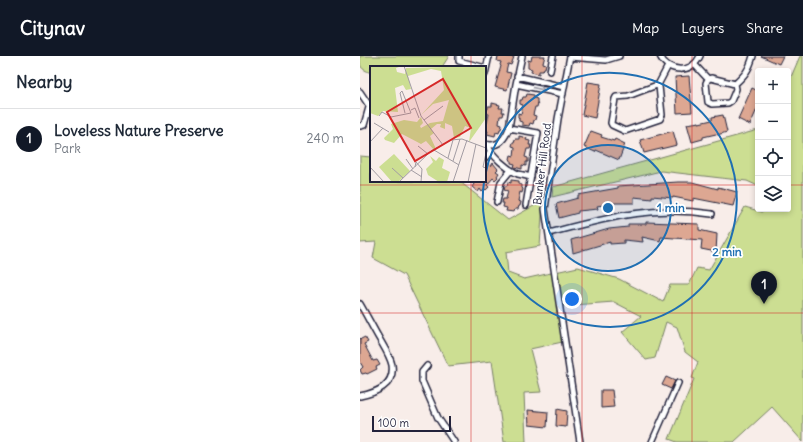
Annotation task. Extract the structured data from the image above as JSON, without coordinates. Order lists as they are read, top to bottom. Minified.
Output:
{"streets":{"street":["Bunker Hill Road"]},"scale_bar":"100 m","page":{"header":"Citynav","nav":["Map","Layers","Share"],"heading":"Nearby","map_buttons":["+","−"],"list":[{"mark":"1","name":"Loveless Nature Preserve","note":"Park","value":"240 m"}],"pins":"1","scale":"100 m"},"rings":["1 min","2 min"]}
